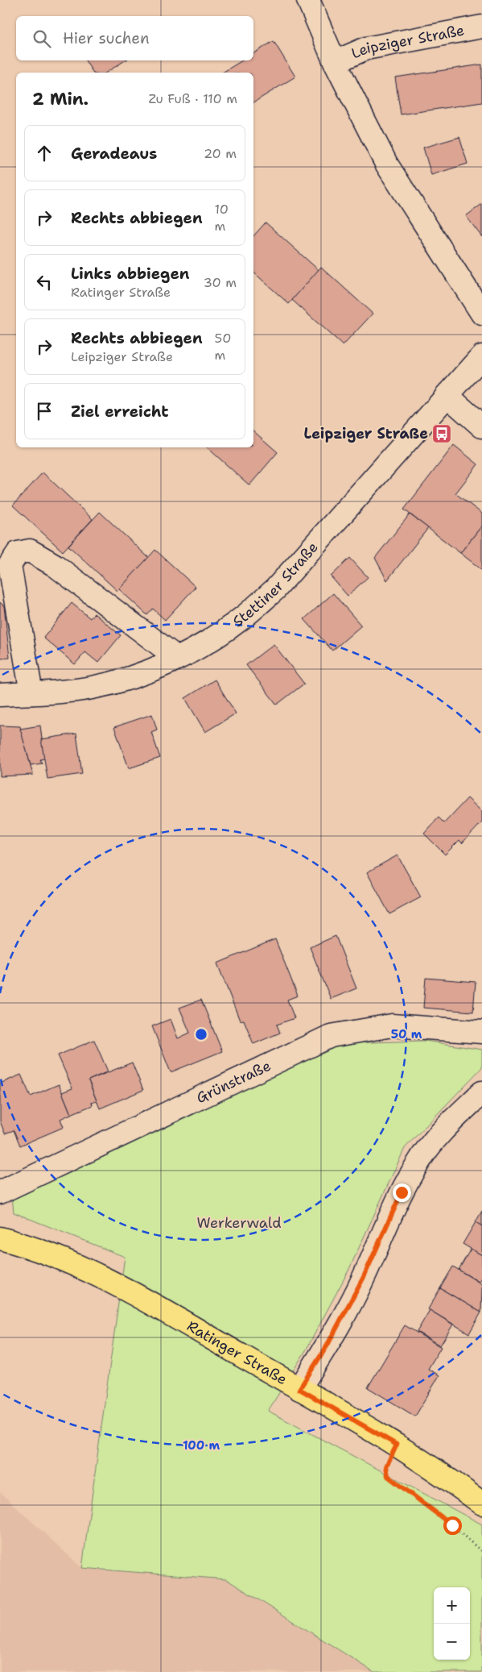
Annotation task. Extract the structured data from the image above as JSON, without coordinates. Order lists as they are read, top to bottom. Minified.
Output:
{"streets":{"main road":["Ratinger Straße"],"street":["Leipziger Straße","Stettiner Straße","Grünstraße"]},"parks":["Werkerwald"],"places":{"bus stop":["Leipziger Straße"]},"page":{"search":"Hier suchen","heading":["2 Min.","Zu Fuß · 110 m"],"list":[["Geradeaus","20 m"],["Rechts abbiegen","10 m"],["Links abbiegen","Ratinger Straße","30 m"],["Rechts abbiegen","Leipziger Straße","50 m"],"Ziel erreicht"],"map_buttons":["+","−"]},"rings":["50 m","100 m"]}
